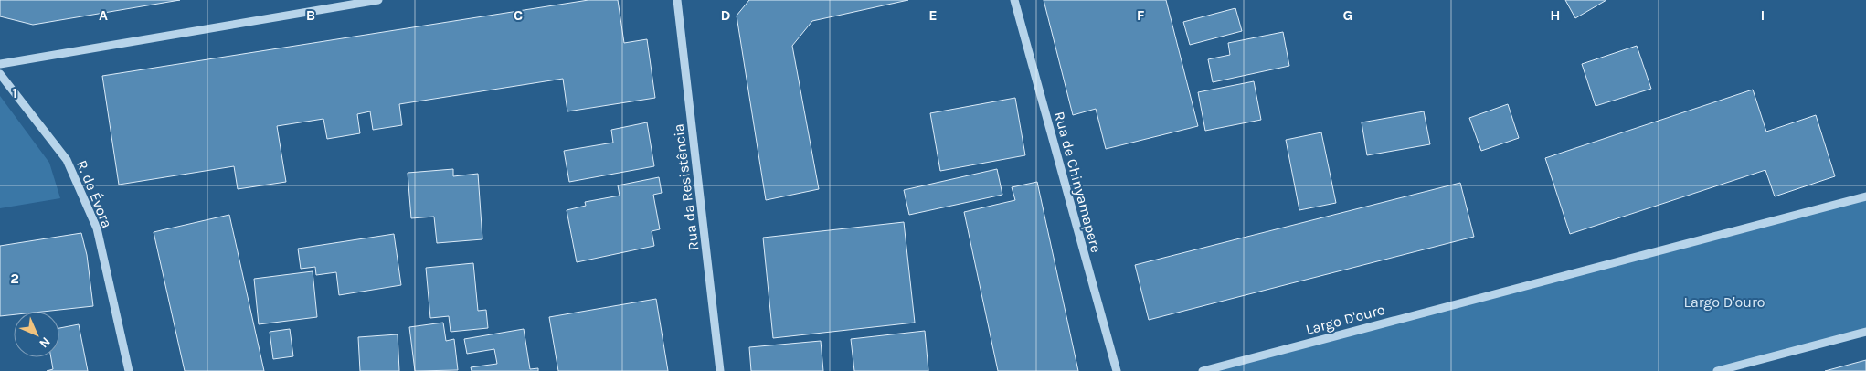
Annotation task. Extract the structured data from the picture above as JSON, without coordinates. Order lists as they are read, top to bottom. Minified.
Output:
{"streets":{"street":["Rua de Chinyamapere","Rua da Resistência","R. de Évora","Largo D'ouro"]},"parks":["Largo D'ouro"],"north":"bottom right","grid":{"columns":["A","B","C","D","E","F","G","H","I"],"rows":["1","2"]}}
